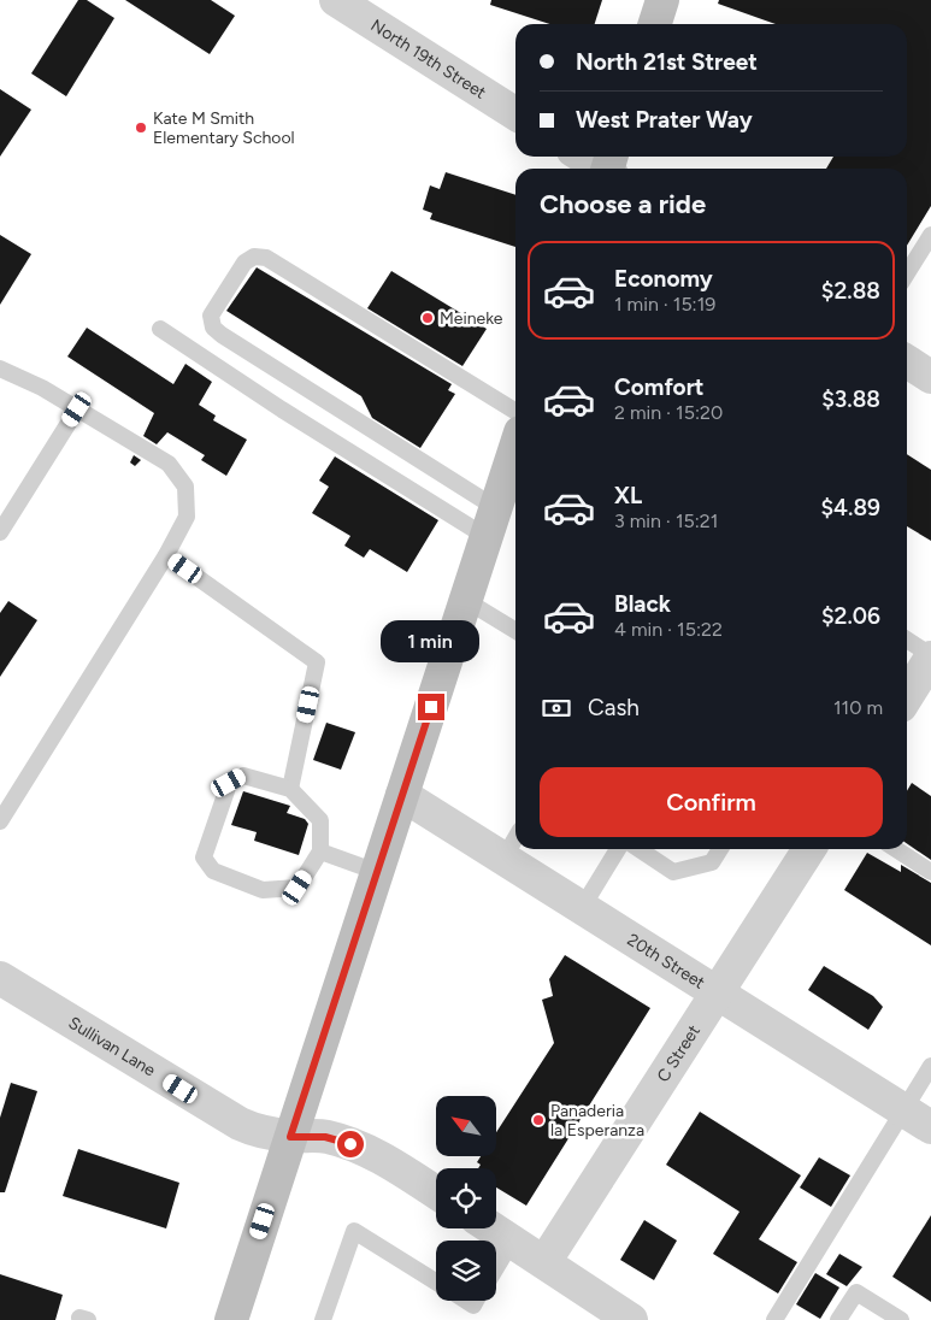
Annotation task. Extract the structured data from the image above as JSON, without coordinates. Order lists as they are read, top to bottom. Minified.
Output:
{"streets":{"street":["North 19th Street","20th Street","Sullivan Lane","C Street"]},"crossings":[["20th Street","C Street"]],"places":["Kate M Smith Elementary School","Meineke","Panaderia la Esperanza"],"north":"top left","page":{"banner":["North 21st Street","West Prater Way"],"heading":"Choose a ride","list":[{"name":"Economy","note":"1 min · 15:19","value":"$2.88"},{"name":"Comfort","note":"2 min · 15:20","value":"$3.88"},{"name":"XL","note":"3 min · 15:21","value":"$4.89"},{"name":"Black","note":"4 min · 15:22","value":"$2.06"}],"bubble":"1 min","pay":["Cash","110 m"],"buttons":"Confirm"}}
